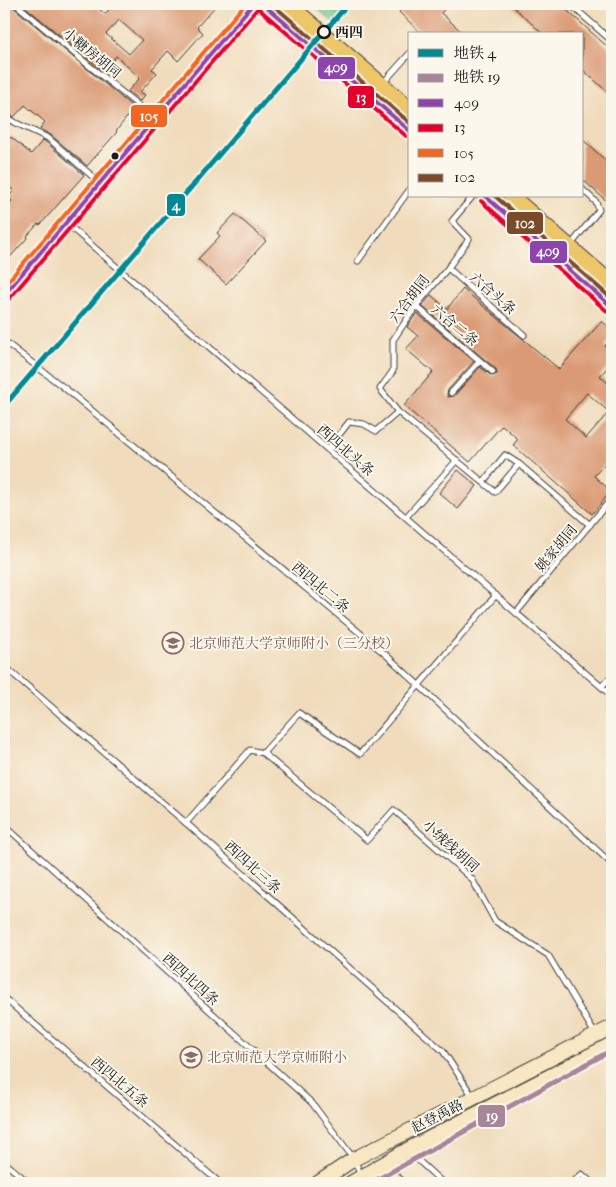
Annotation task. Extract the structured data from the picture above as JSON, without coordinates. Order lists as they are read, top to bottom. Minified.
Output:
{"streets":{"main road":["赵登禹路"],"lane":["小糖房胡同","六合头条","六合胡同","六合二条","西四北头条","姚家胡同","西四北二条","小绒线胡同","西四北三条","西四北四条","西四北五条"]},"crossings":[["六合头条","六合胡同"],["六合胡同","六合二条"],["西四北头条","姚家胡同"],["小绒线胡同","赵登禹路"],["西四北三条","赵登禹路"],["西四北四条","赵登禹路"]],"places":{"other":["西四"],"school or university":["北京师范大学京师附小（三分校）","北京师范大学京师附小"]},"lines":["metro line 4","transit line 409","transit line 105","transit line 102","transit line 13","metro line 19"],"legend":["地铁 4","地铁 19","409","13","105","102"]}
